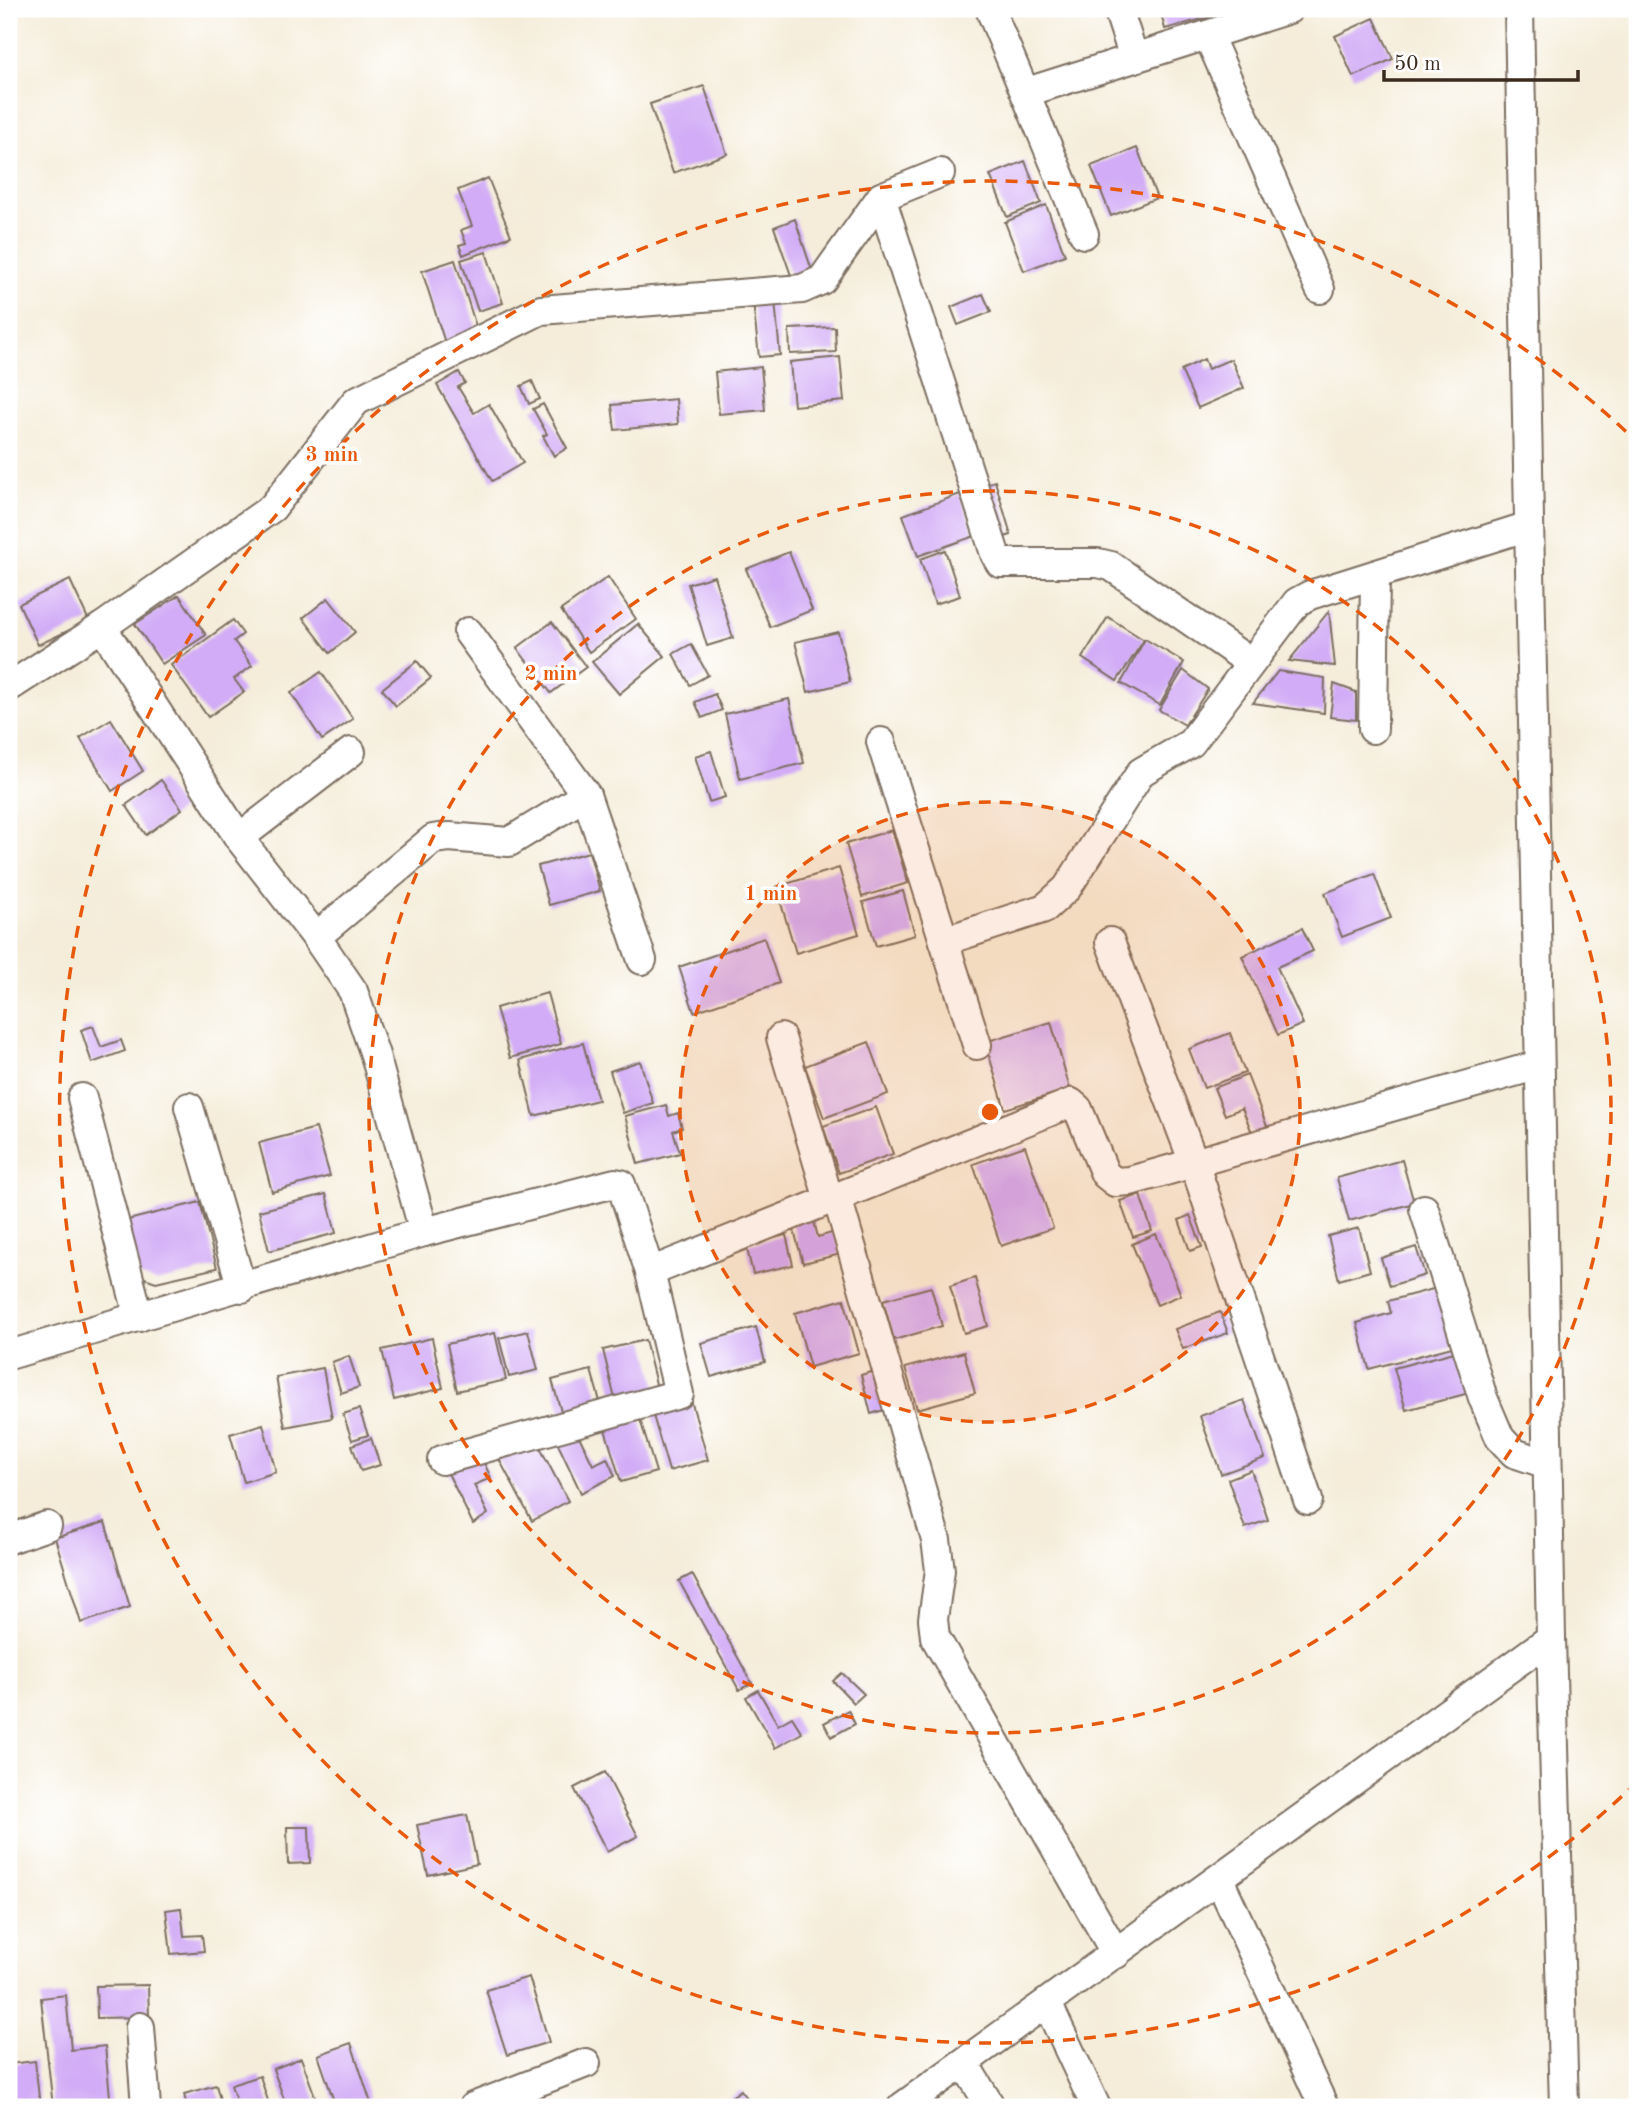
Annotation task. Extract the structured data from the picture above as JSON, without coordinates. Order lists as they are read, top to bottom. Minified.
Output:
{"scale_bar":"50 m","rings":["3 min","2 min","1 min"]}
